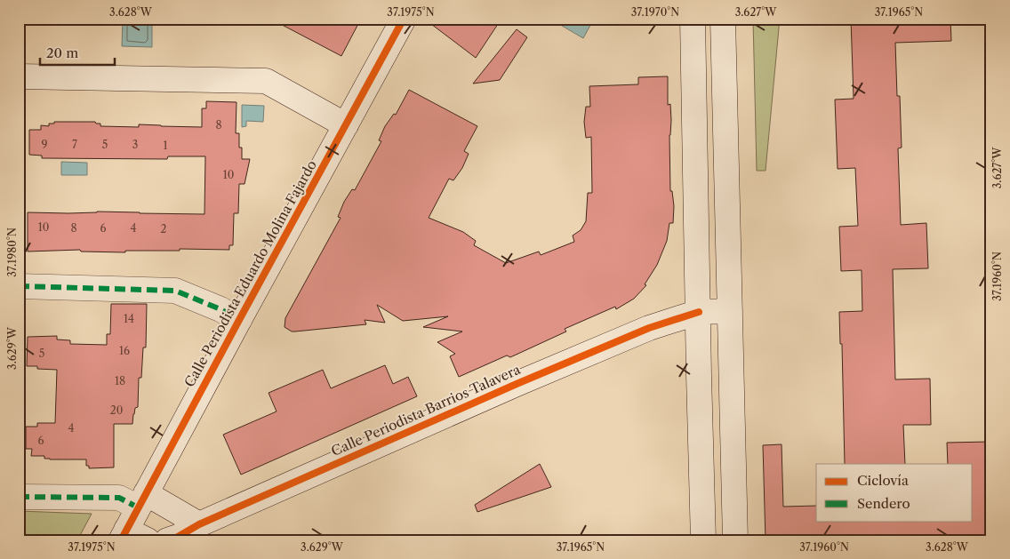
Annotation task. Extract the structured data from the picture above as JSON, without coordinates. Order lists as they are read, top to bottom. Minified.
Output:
{"streets":{"street":["Calle Periodista Eduardo Molina Fajardo","Calle Periodista Barrios Talavera"]},"house_numbers":["8","9","7","5","3","1","10","10","8","6","4","2","14","16","5","18","20","4","6"],"legend":["Ciclovía","Sendero"],"scale_bar":"20 m","coordinates":["3.628°W","37.1975°N","37.1970°N","3.627°W","37.1965°N","37.1980°N","37.1960°N","3.629°W"]}
